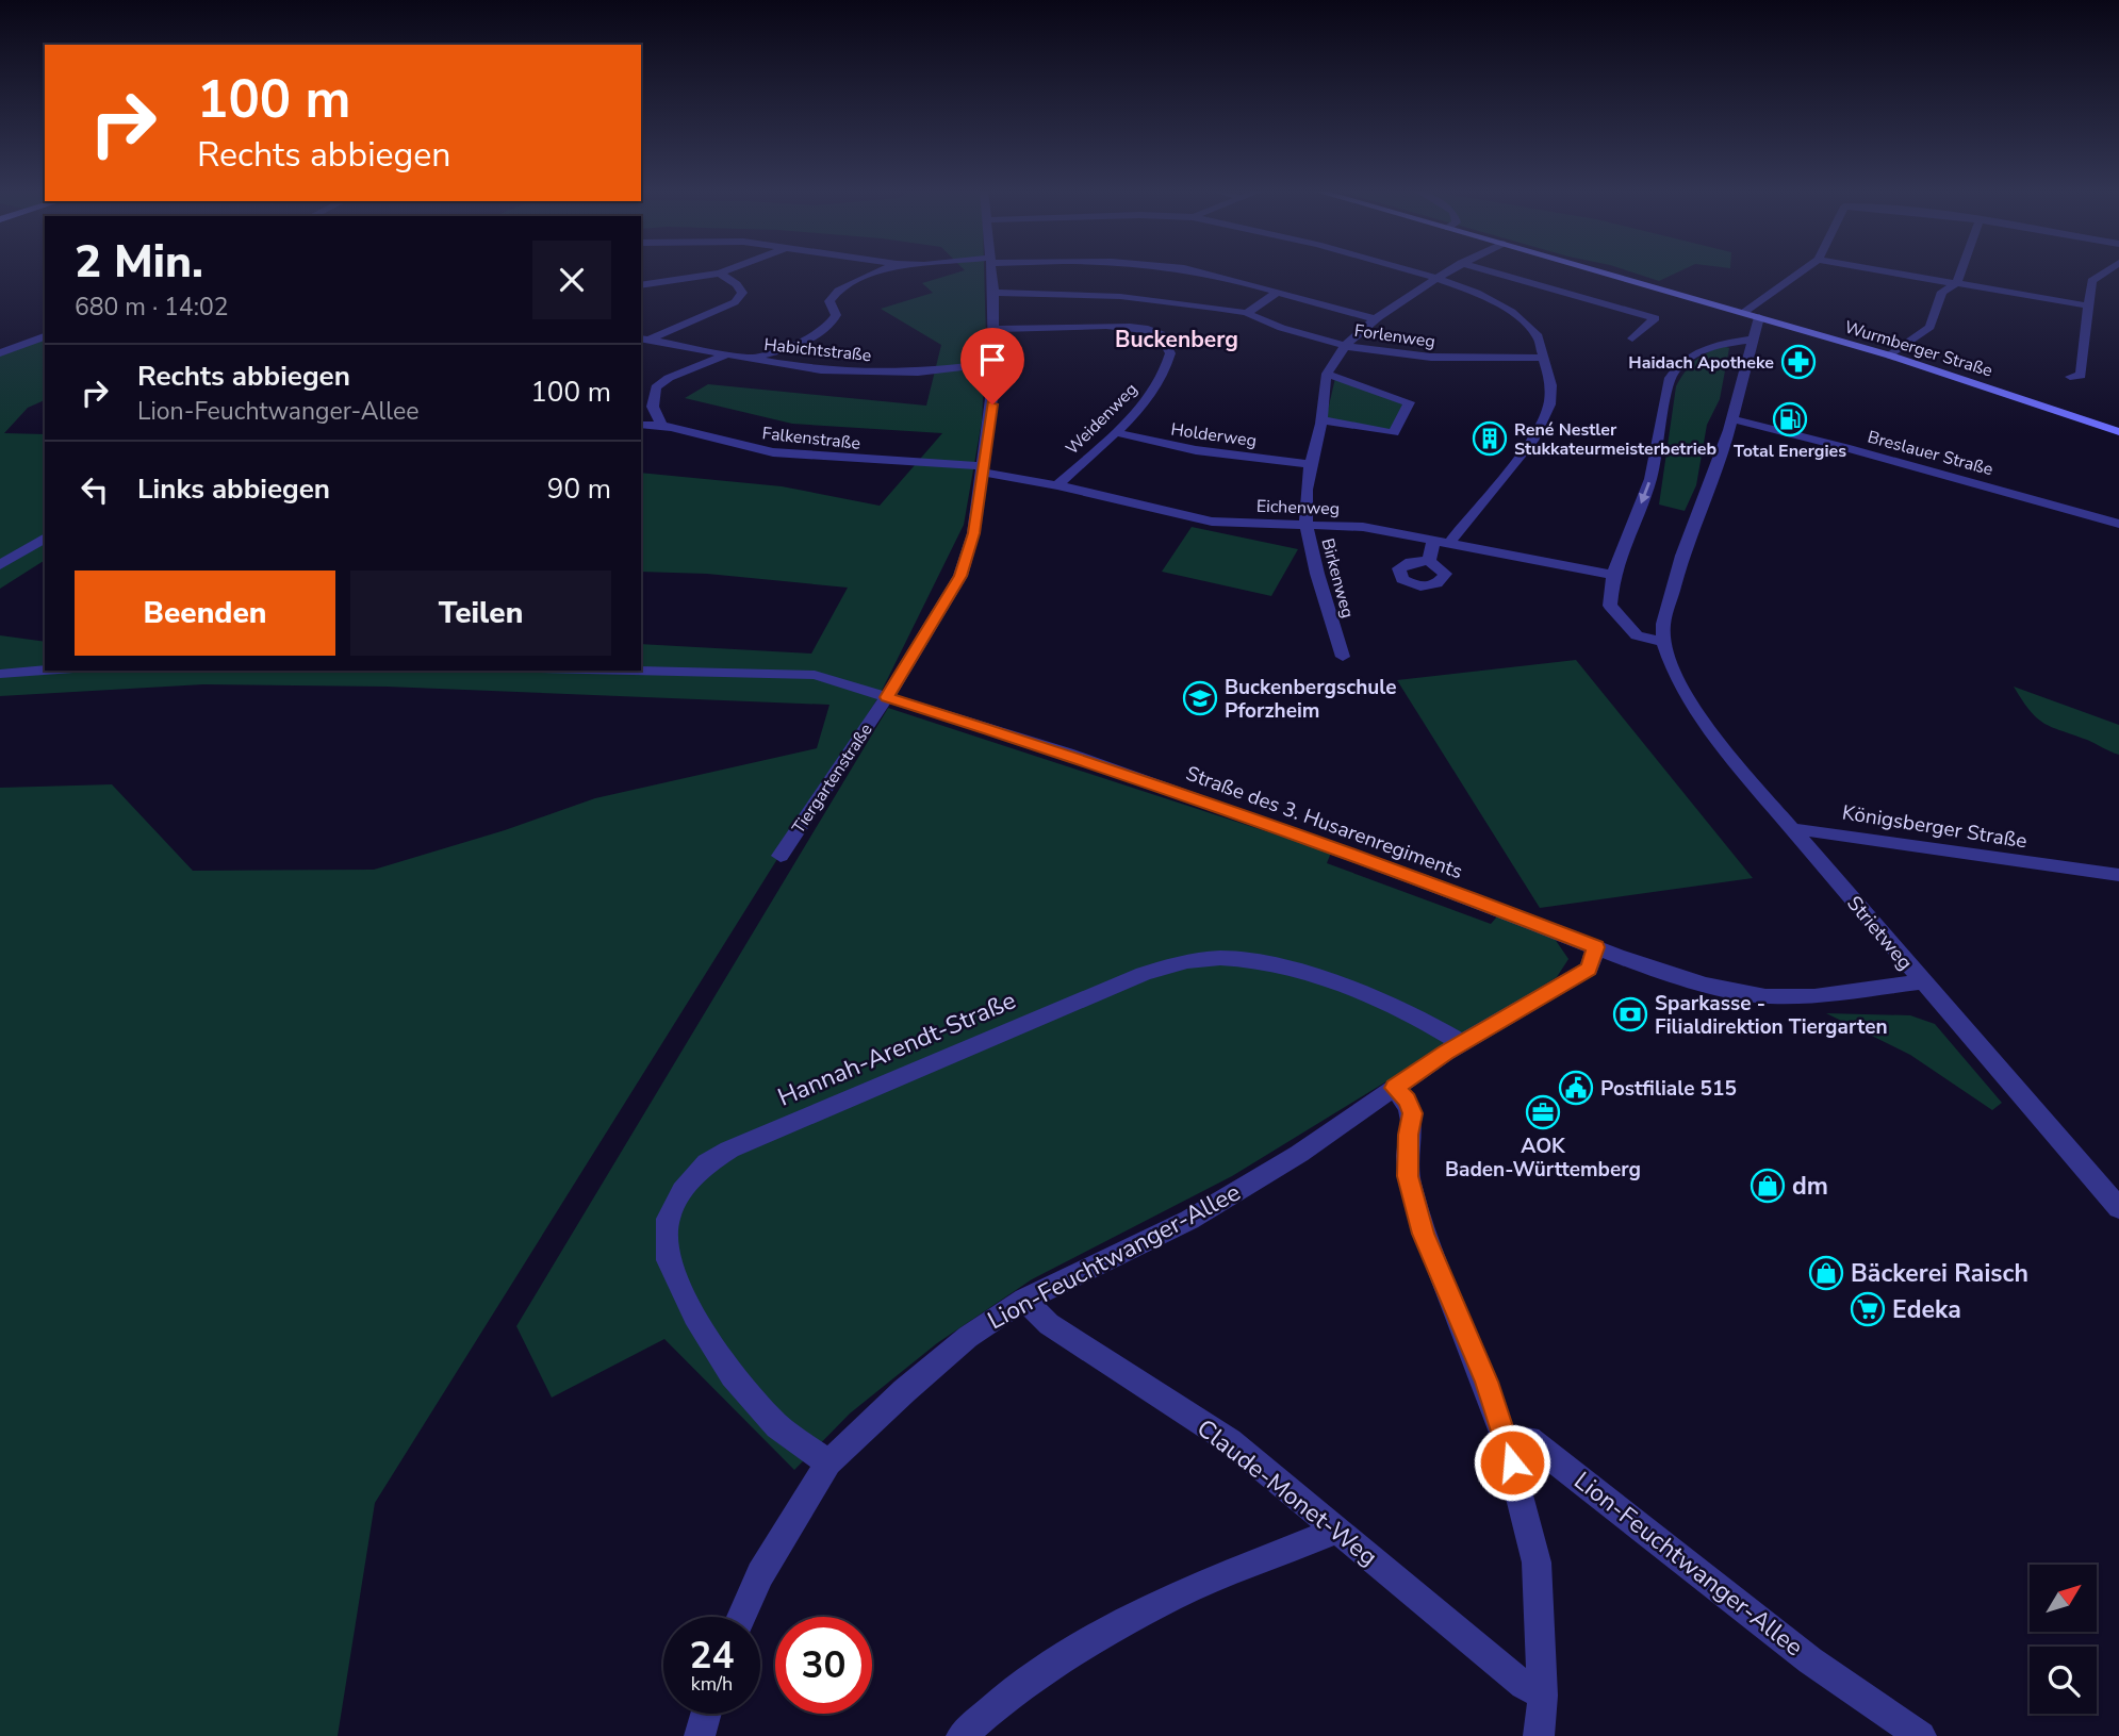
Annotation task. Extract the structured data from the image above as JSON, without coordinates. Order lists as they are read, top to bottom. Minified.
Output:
{"streets":{"main road":["Wurmberger Straße"],"street":["Forlenweg","Habichtstraße","Weidenweg","Holderweg","Falkenstraße","Breslauer Straße","Eichenweg","Birkenweg","Tiergartenstraße","Straße des 3. Husarenregiments","Königsberger Straße","Strietweg","Hannah-Arendt-Straße","Lion-Feuchtwanger-Allee","Claude-Monet-Weg"]},"crossings":[["Forlenweg","Tiergartenstraße"],["Wurmberger Straße","Strietweg"],["Habichtstraße","Tiergartenstraße"],["Weidenweg","Holderweg"],["Weidenweg","Eichenweg"],["Weidenweg","Tiergartenstraße"],["Holderweg","Birkenweg"],["Falkenstraße","Eichenweg"],["Falkenstraße","Tiergartenstraße"],["Breslauer Straße","Strietweg"],["Eichenweg","Birkenweg"],["Eichenweg","Tiergartenstraße"],["Tiergartenstraße","Straße des 3. Husarenregiments"],["Straße des 3. Husarenregiments","Strietweg"],["Straße des 3. Husarenregiments","Lion-Feuchtwanger-Allee"],["Königsberger Straße","Strietweg"],["Hannah-Arendt-Straße","Lion-Feuchtwanger-Allee"],["Lion-Feuchtwanger-Allee","Claude-Monet-Weg"]],"districts":["Buckenberg"],"places":{"pharmacy":["Haidach Apotheke"],"fuel station":["Total Energies"],"building":["René Nestler Stukkateurmeisterbetrieb"],"school or university":["Buckenbergschule Pforzheim"],"bank":["Sparkasse - Filialdirektion Tiergarten"],"public building":["Postfiliale 515"],"office":["AOK Baden-Württemberg"],"shop":["dm","Bäckerei Raisch"],"supermarket":["Edeka"]},"north":"top right","page":{"turn":["100 m","Rechts abbiegen"],"heading":["2 Min.","680 m · 14:02"],"list":[{"name":"Rechts abbiegen","note":"Lion-Feuchtwanger-Allee","value":"100 m"},{"name":"Links abbiegen","value":"90 m"}],"buttons":["Beenden","Teilen"],"speed":"24 km/h","limit":"30"}}
